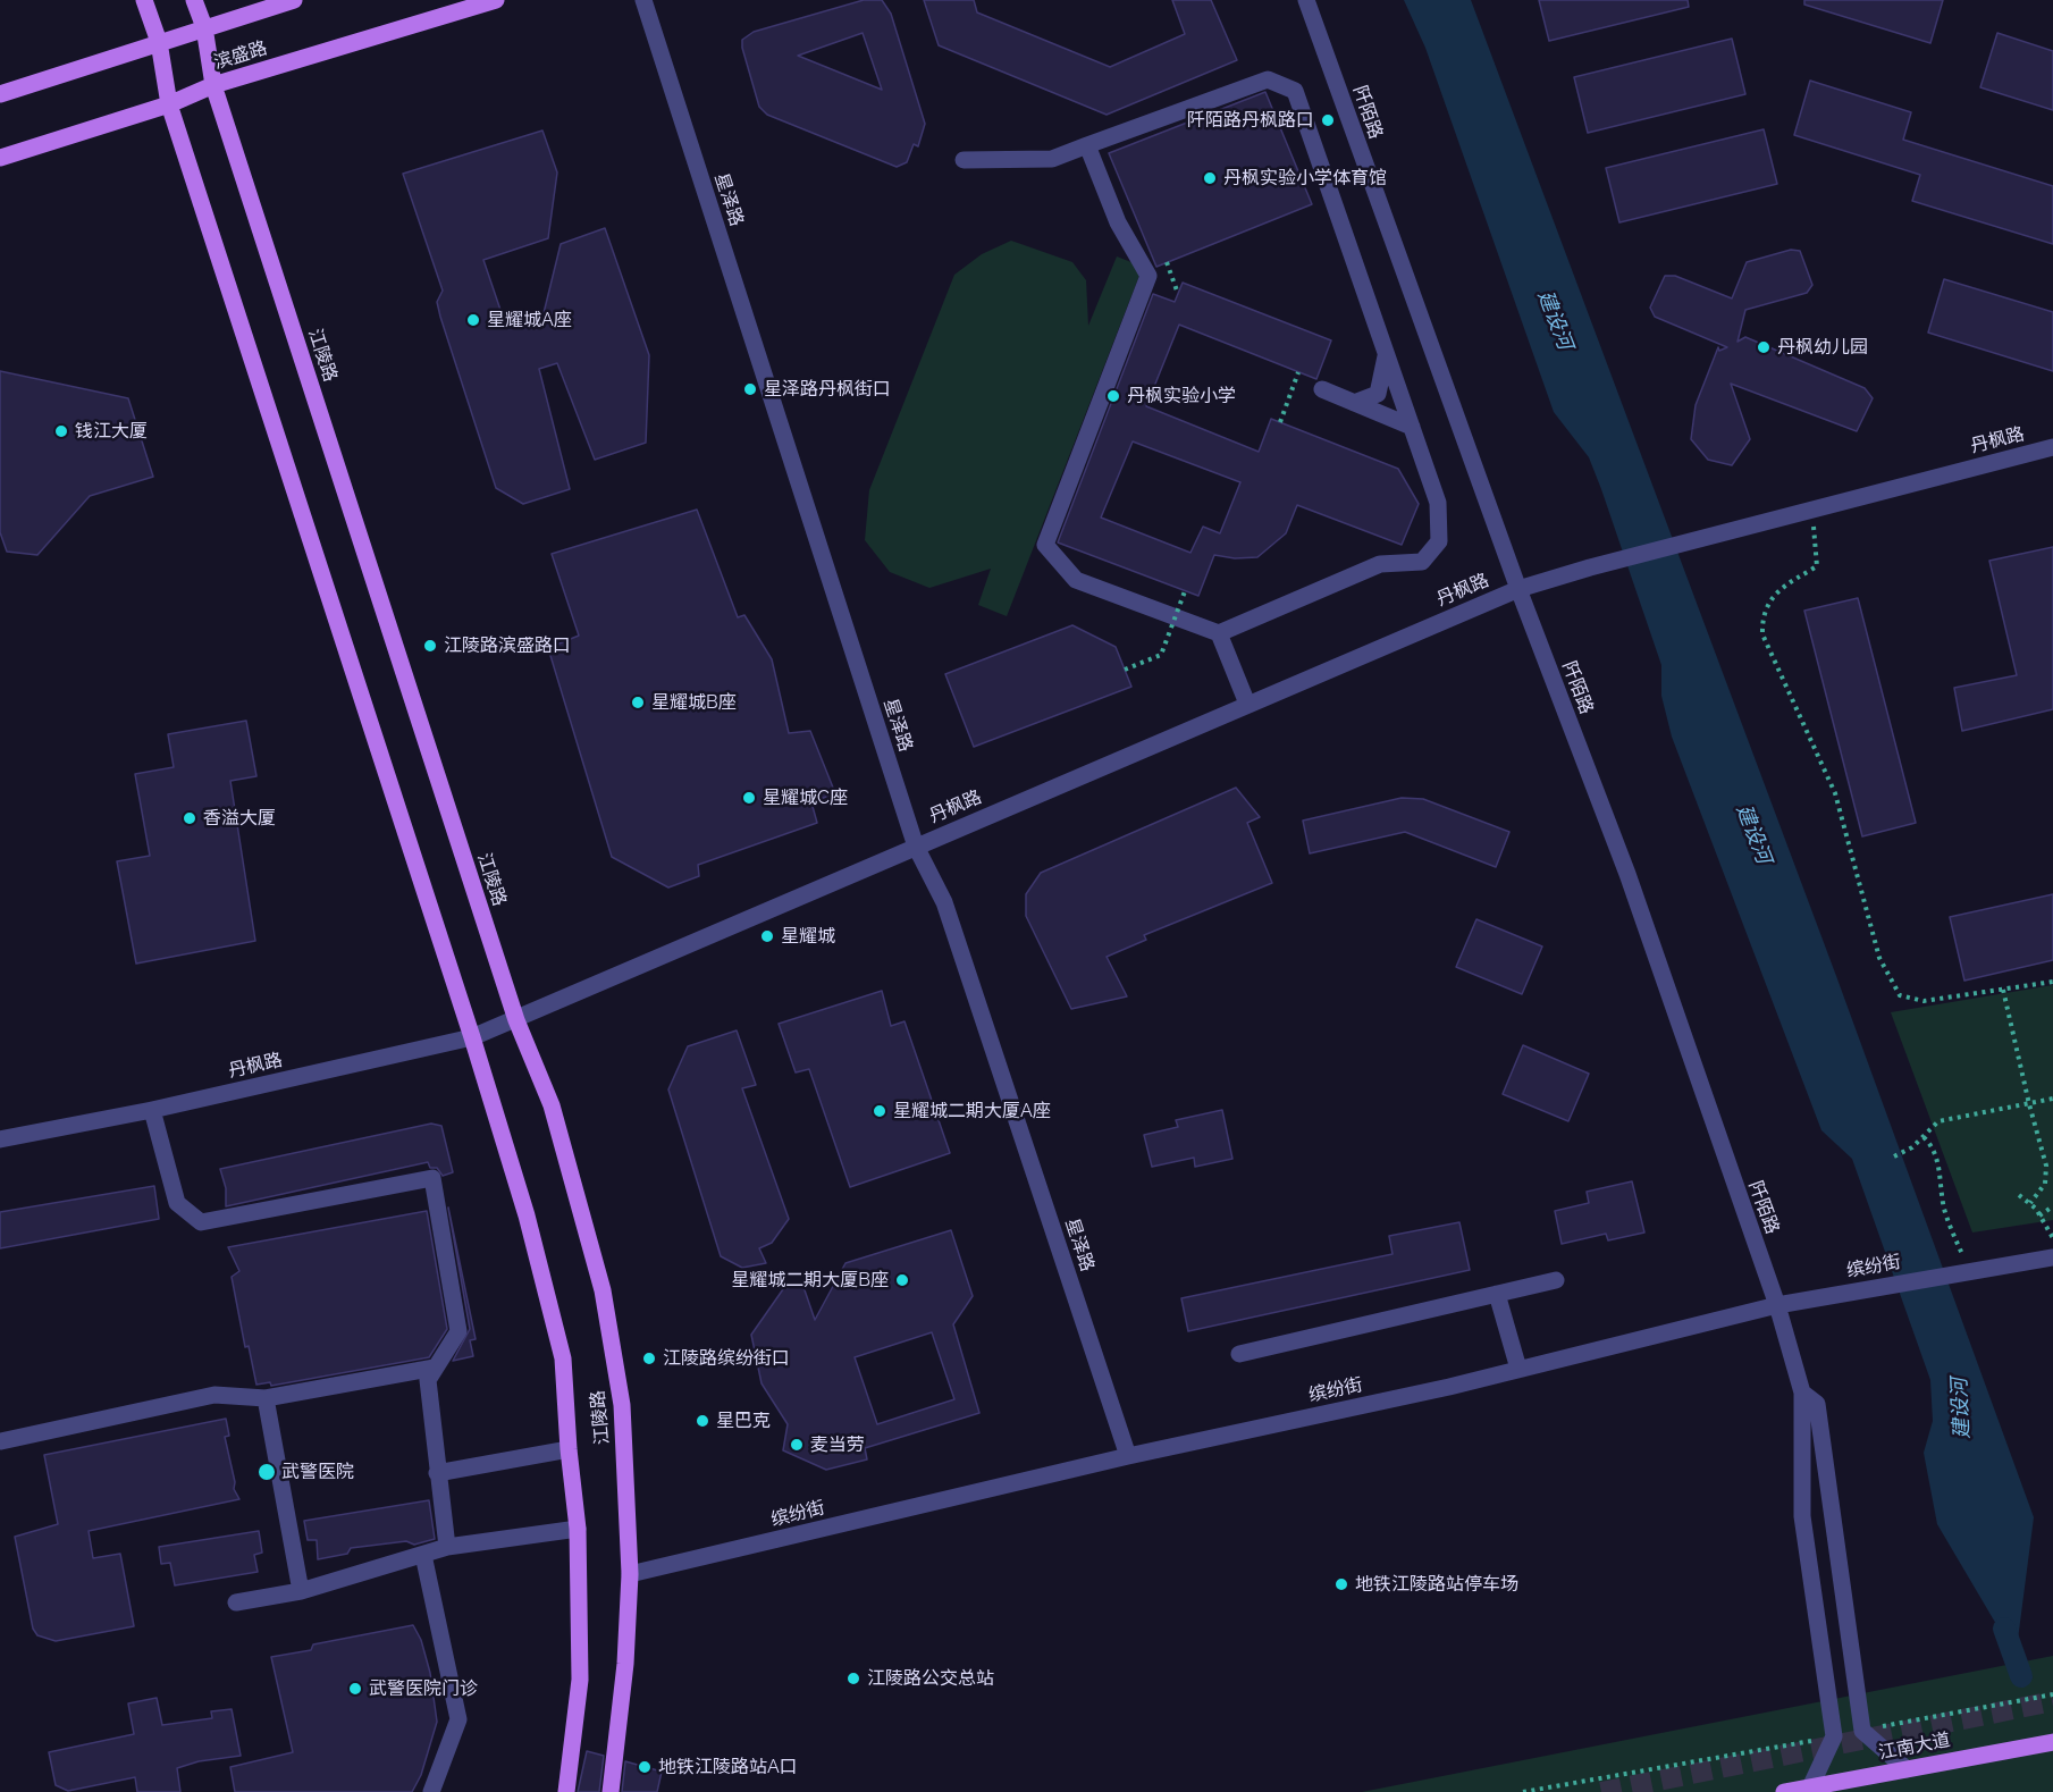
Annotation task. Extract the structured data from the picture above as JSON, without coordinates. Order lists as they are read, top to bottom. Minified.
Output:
{"streets":{"main road":["滨盛路","江陵路","江南大道"],"street":["阡陌路","星泽路","丹枫路","缤纷街"]},"crossings":[["滨盛路","江陵路"],["阡陌路","丹枫路"],["阡陌路","缤纷街"],["星泽路","丹枫路"],["星泽路","缤纷街"],["江陵路","丹枫路"],["江陵路","缤纷街"]],"water":["建设河"],"places":["阡陌路丹枫路口","丹枫实验小学体育馆","星耀城A座","丹枫幼儿园","星泽路丹枫街口","丹枫实验小学","钱江大厦","江陵路滨盛路口","星耀城B座","星耀城C座","香溢大厦","星耀城","星耀城二期大厦A座","星耀城二期大厦B座","江陵路缤纷街口","星巴克","麦当劳","武警医院","地铁江陵路站停车场","江陵路公交总站","武警医院门诊","地铁江陵路站A口"]}
